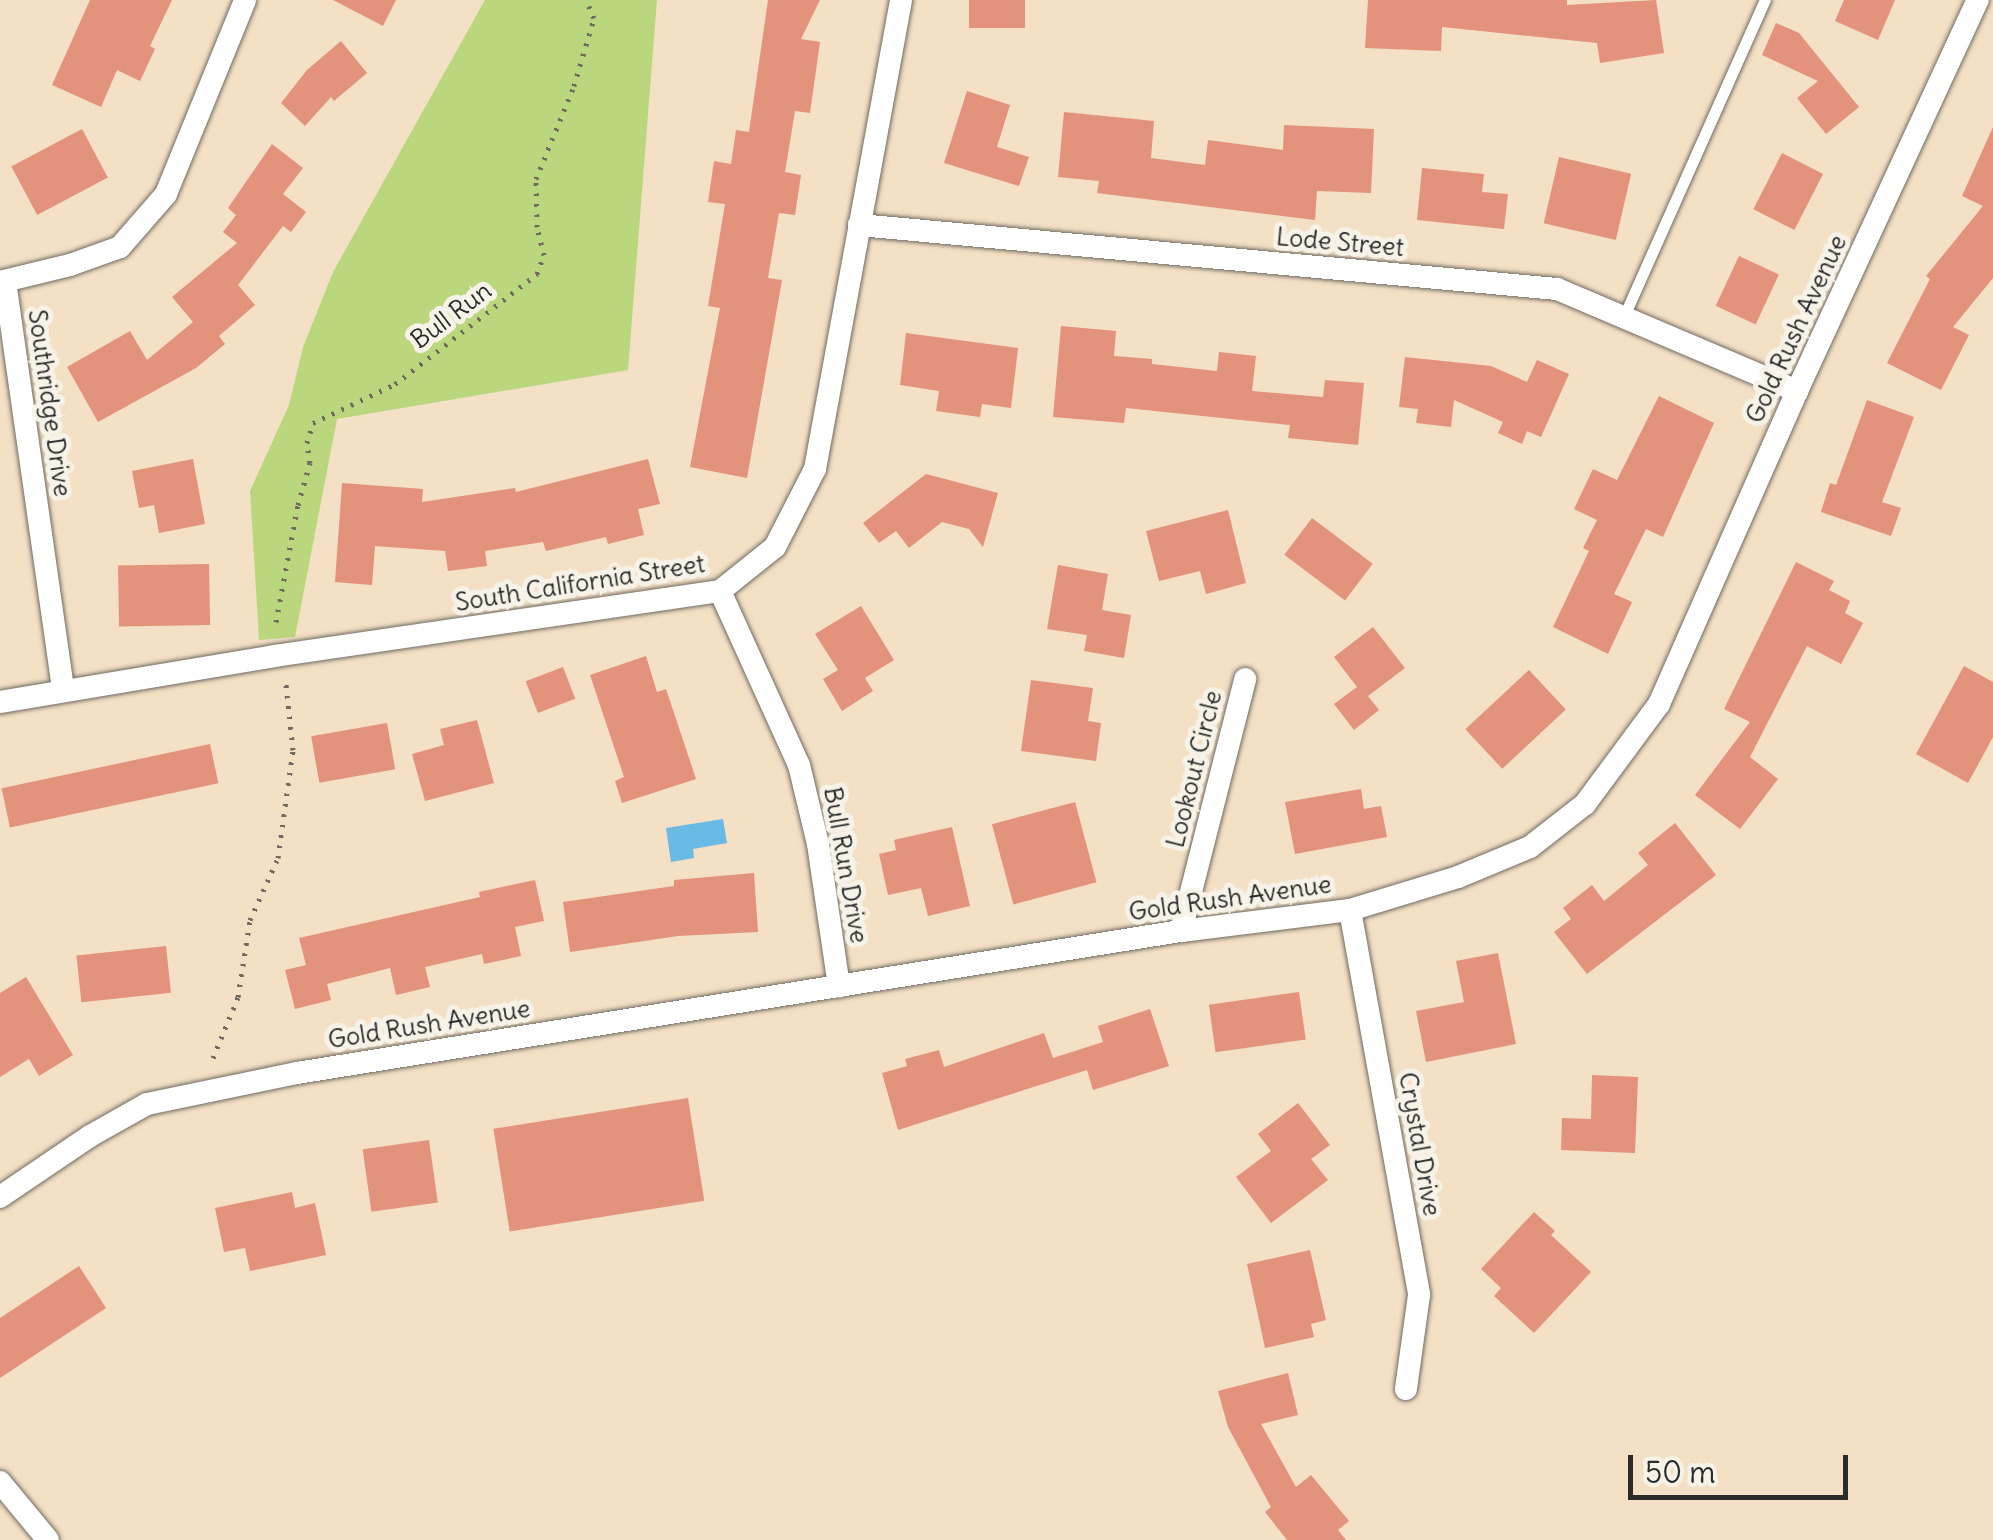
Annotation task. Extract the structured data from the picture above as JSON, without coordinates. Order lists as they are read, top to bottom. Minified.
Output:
{"streets":{"street":["Lode Street","Gold Rush Avenue","Southridge Drive","South California Street","Lookout Circle","Bull Run Drive","Crystal Drive"],"path":["Bull Run"]},"crossings":[["Lode Street","Gold Rush Avenue"],["Lode Street","South California Street"],["Gold Rush Avenue","Lookout Circle"],["Gold Rush Avenue","Bull Run Drive"],["Gold Rush Avenue","Crystal Drive"],["Southridge Drive","South California Street"],["South California Street","Bull Run Drive"]],"scale_bar":"50 m"}
